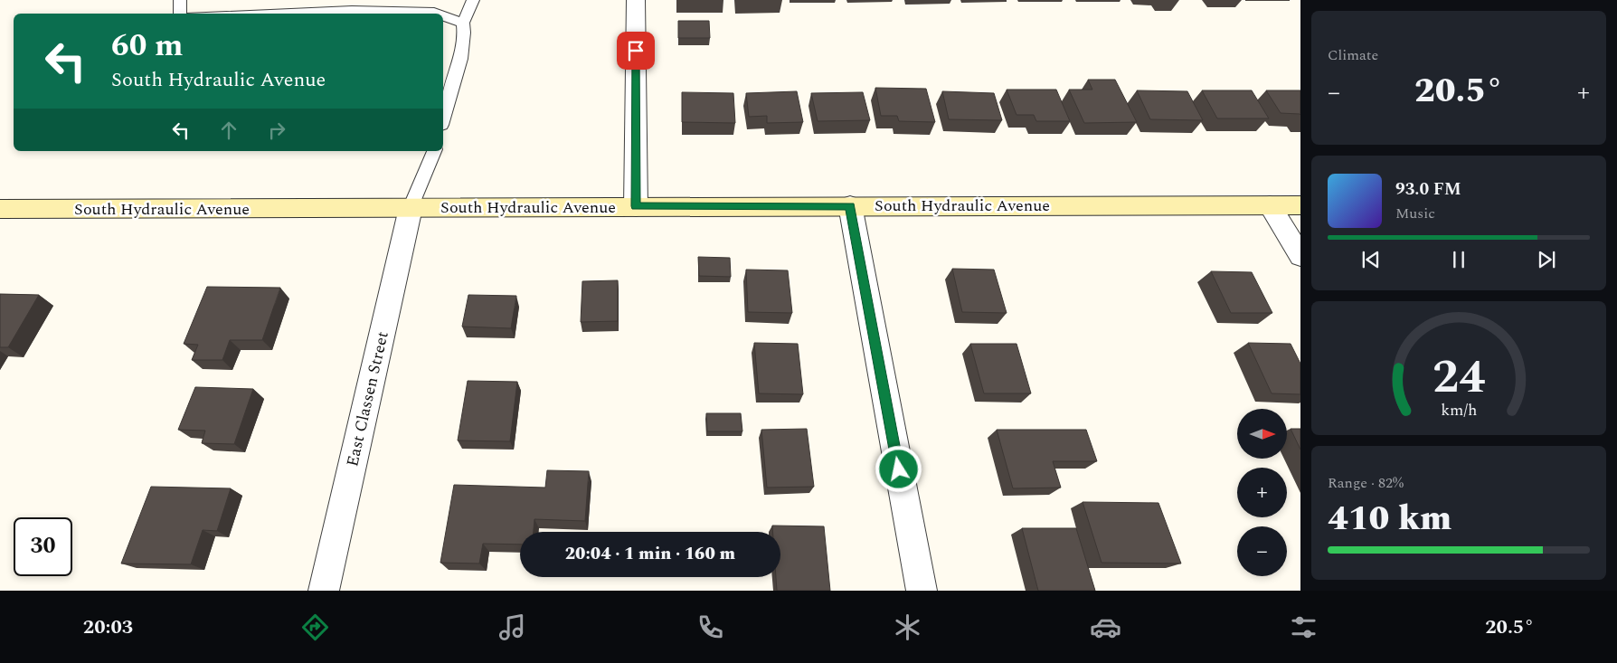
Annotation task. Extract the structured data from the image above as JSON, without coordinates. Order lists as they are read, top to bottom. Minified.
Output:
{"streets":{"street":["South Hydraulic Avenue","East Classen Street"]},"crossings":[["South Hydraulic Avenue","East Classen Street"]],"north":"right","page":{"tile":["Climate",["Range · 82%","410 km"]],"turn":["60 m","South Hydraulic Avenue"],"heat":["−","20.5°","+"],"song":["93.0 FM","Music"],"map_buttons":["+","−"],"limit":"30","trip":"20:04 · 1 min · 160 m","tabs":["20:03","20.5°"],"gauge":["24","km/h"]}}
